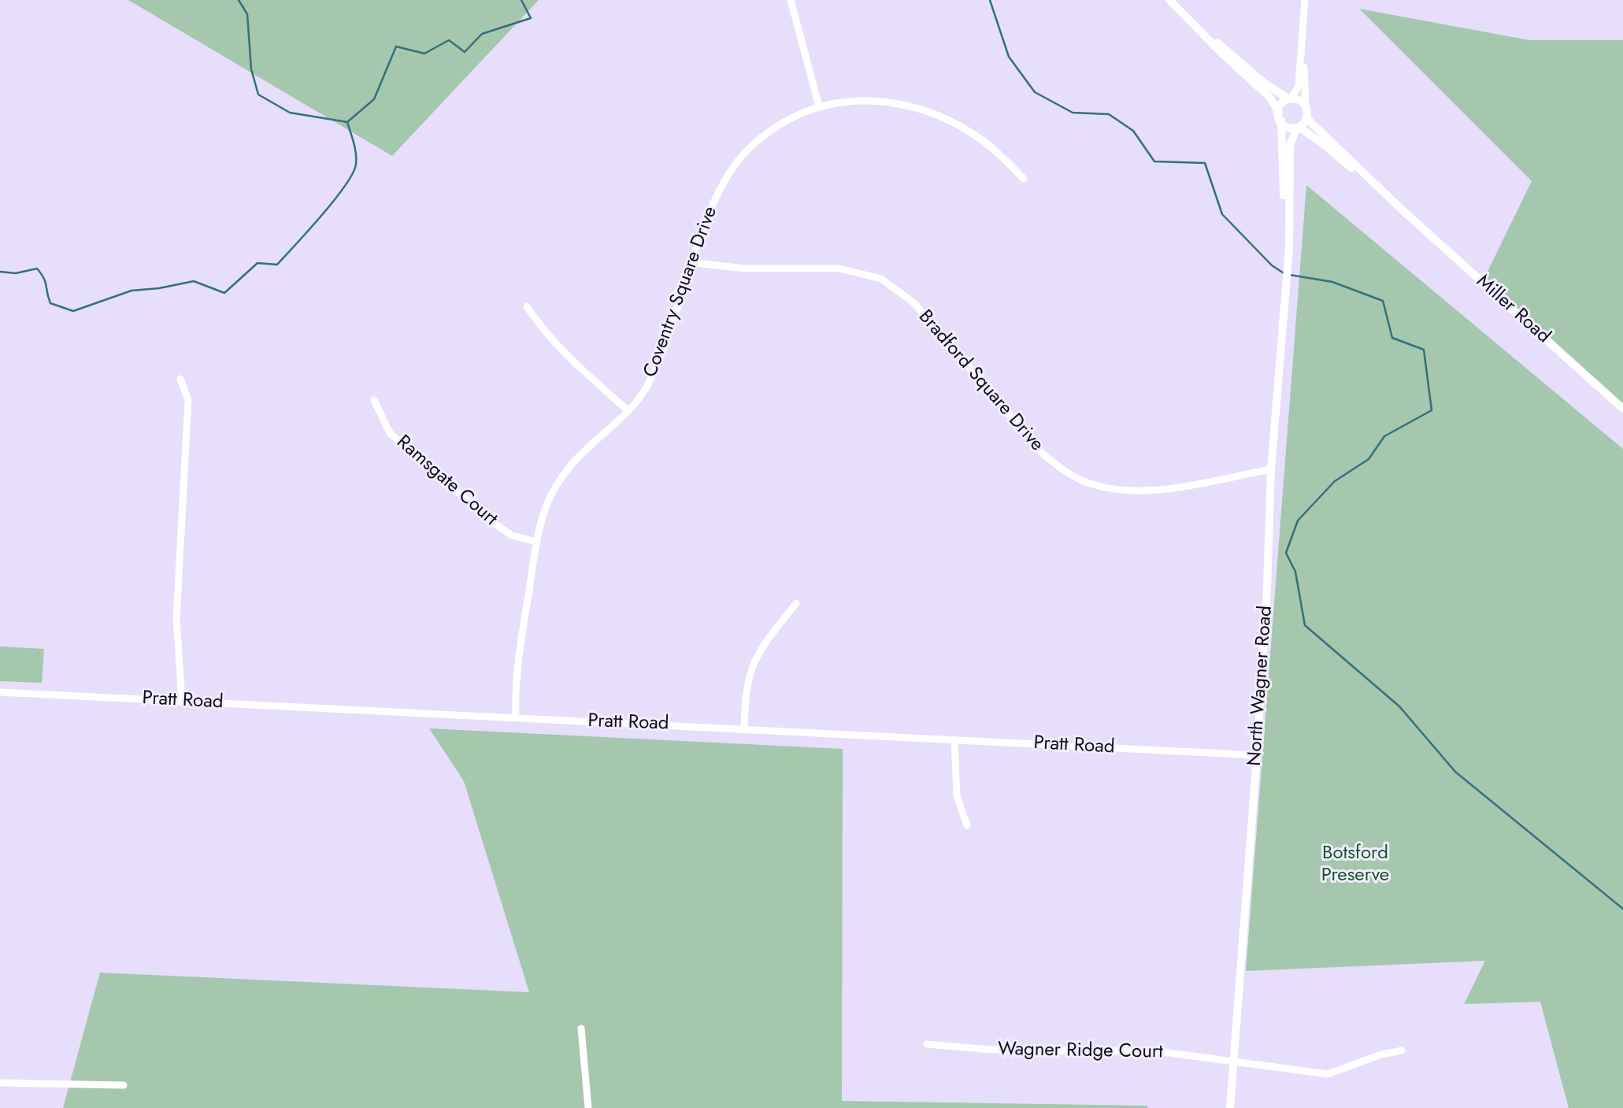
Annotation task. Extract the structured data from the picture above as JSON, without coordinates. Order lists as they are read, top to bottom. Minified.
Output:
{"streets":{"main road":["Miller Road","North Wagner Road"],"street":["Coventry Square Drive","Bradford Square Drive","Ramsgate Court","Pratt Road","Wagner Ridge Court"]},"crossings":[["Coventry Square Drive","Bradford Square Drive"],["Coventry Square Drive","Ramsgate Court"],["Coventry Square Drive","Pratt Road"],["Miller Road","North Wagner Road"],["Bradford Square Drive","North Wagner Road"],["North Wagner Road","Pratt Road"],["North Wagner Road","Wagner Ridge Court"]],"parks":["Botsford Preserve"]}
